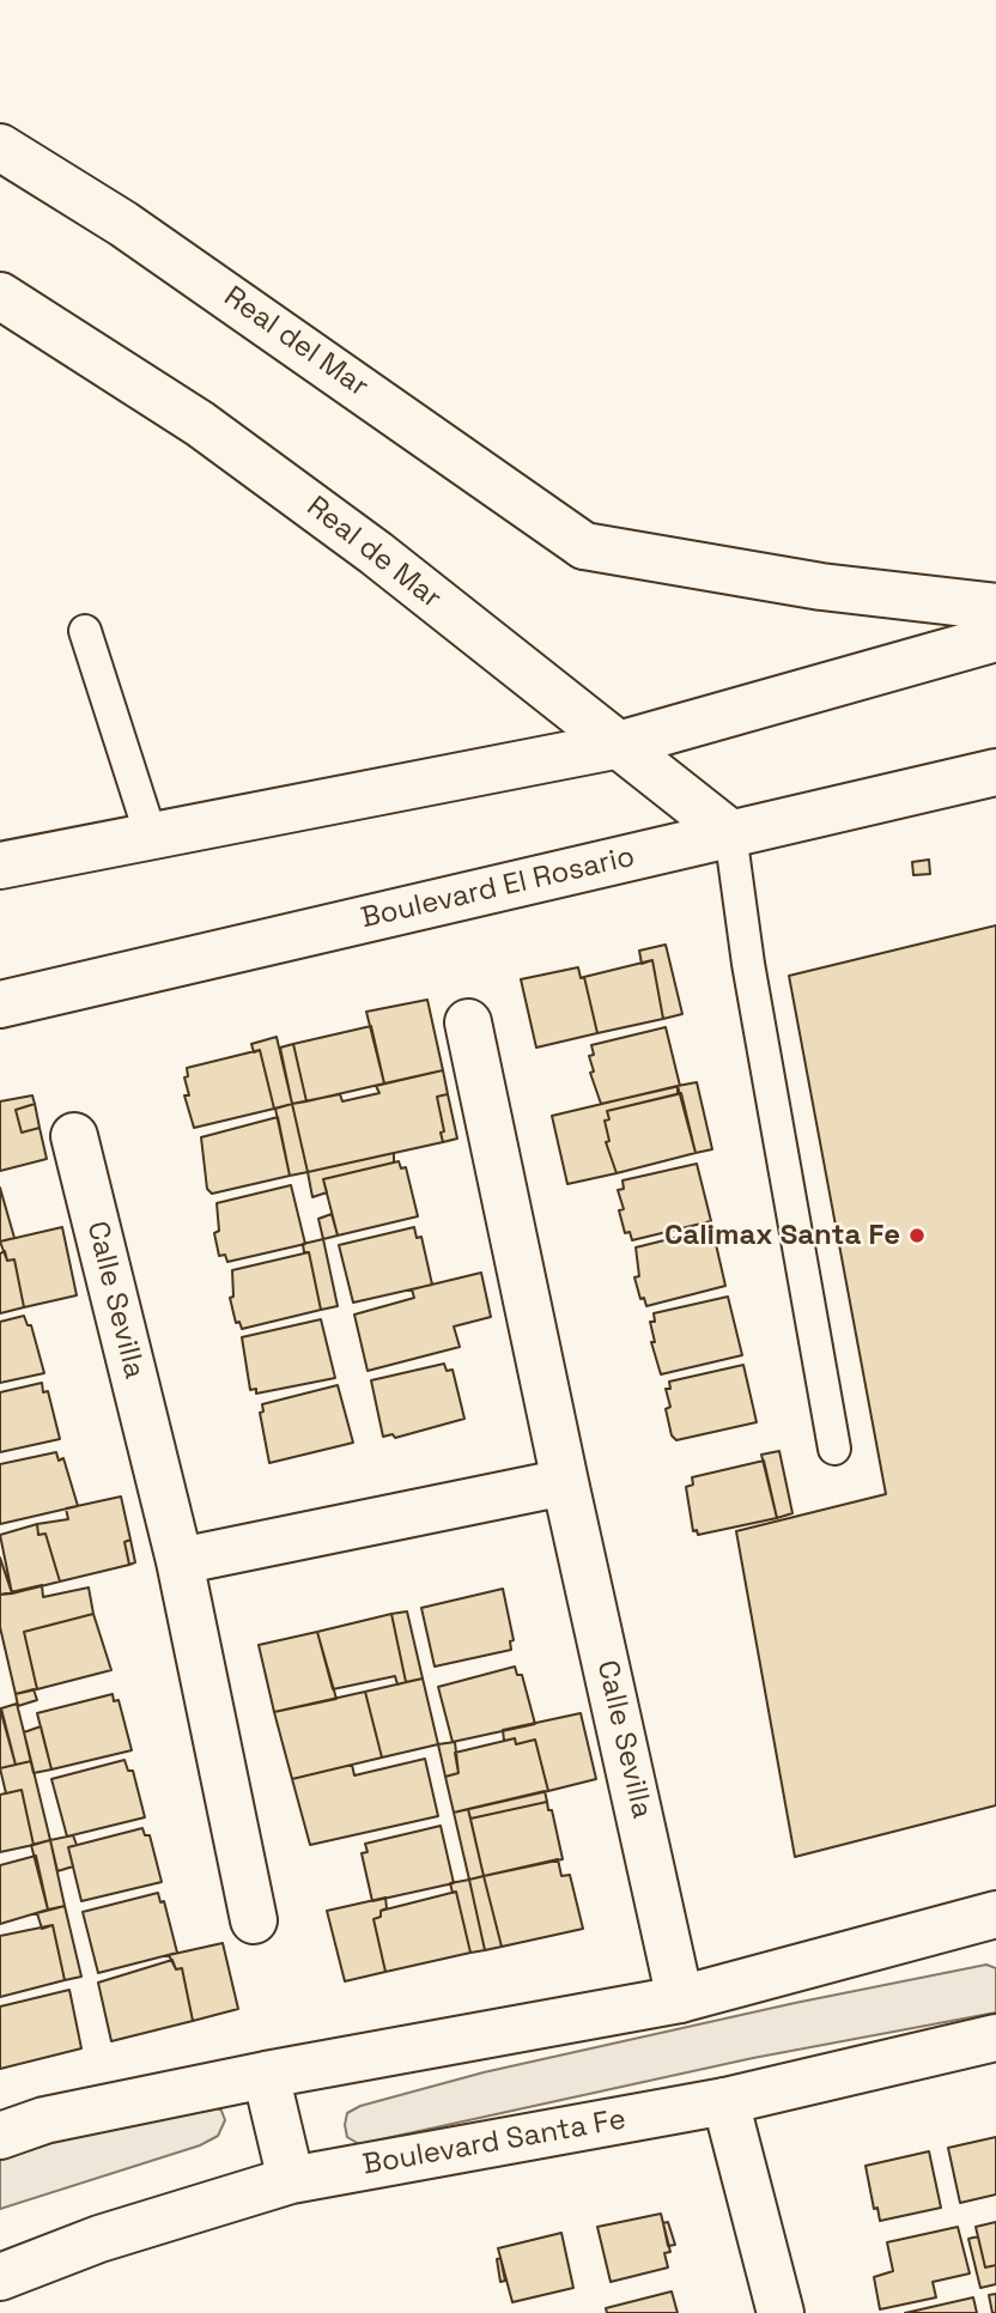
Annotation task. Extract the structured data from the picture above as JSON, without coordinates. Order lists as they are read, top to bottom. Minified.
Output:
{"streets":{"main road":["Real del Mar","Real de Mar","Boulevard El Rosario","Calle Sevilla","Boulevard Santa Fe"]},"crossings":[["Real de Mar","Boulevard El Rosario"]],"places":["Calimax Santa Fe"]}
